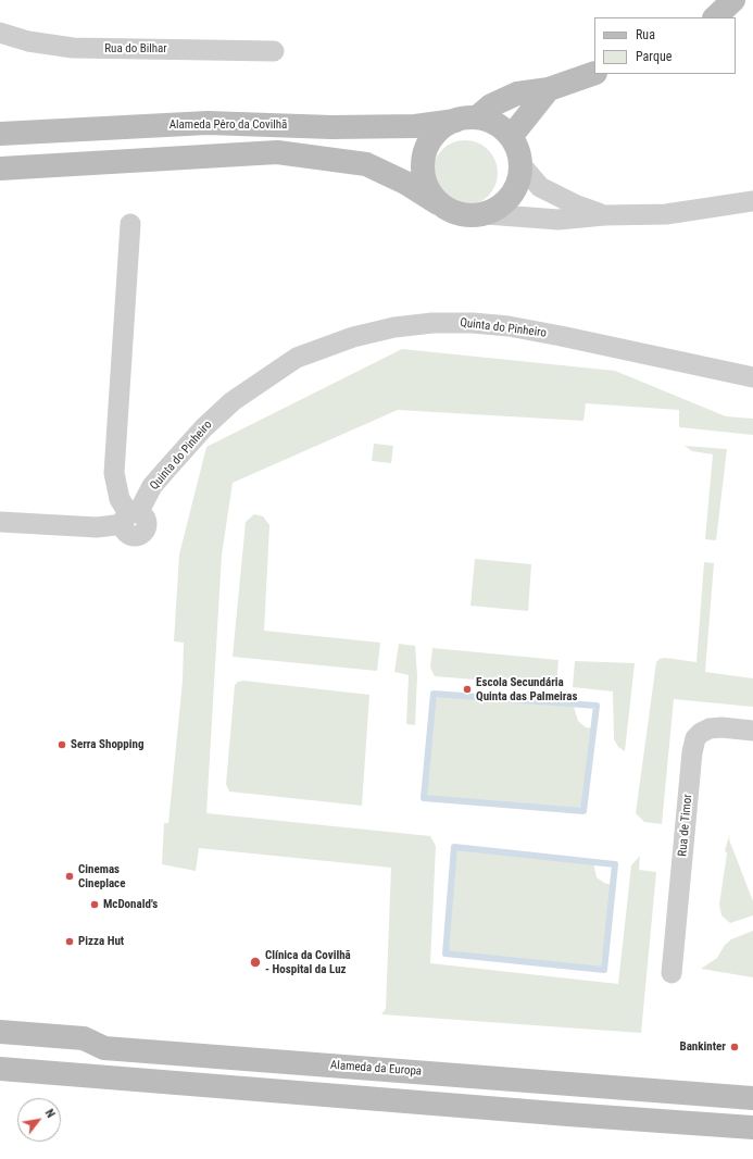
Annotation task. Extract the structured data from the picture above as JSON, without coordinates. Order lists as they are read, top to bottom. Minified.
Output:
{"streets":{"main road":["Alameda Pêro da Covilhã","Alameda da Europa"],"street":["Rua do Bilhar","Quinta do Pinheiro","Rua de Timor"]},"places":["Escola Secundária Quinta das Palmeiras","Serra Shopping","Cinemas Cineplace","McDonald's","Pizza Hut","Clínica da Covilhã - Hospital da Luz","Bankinter"],"legend":["Rua","Parque"],"north":"top right"}
